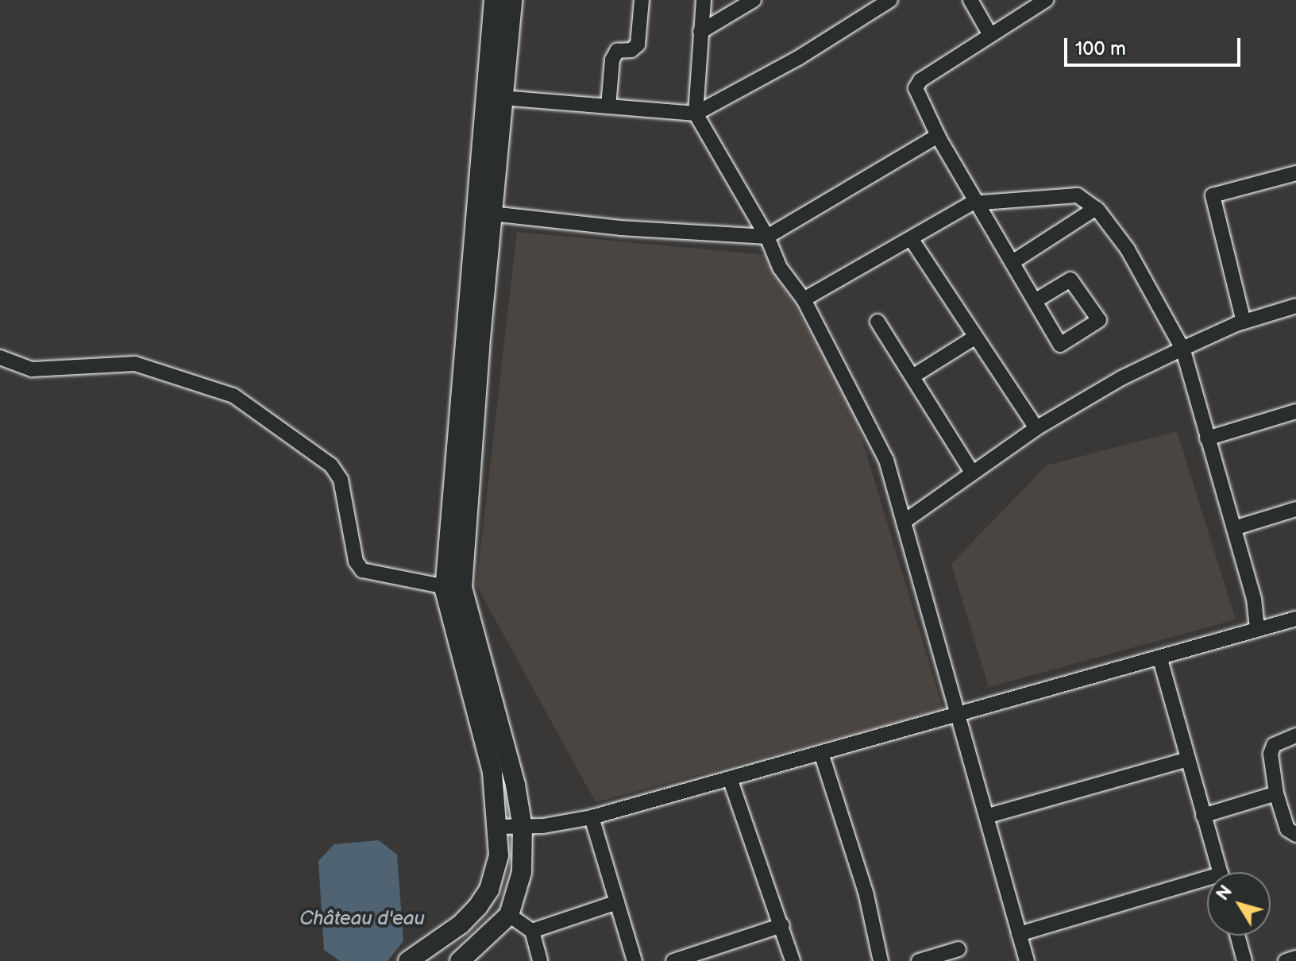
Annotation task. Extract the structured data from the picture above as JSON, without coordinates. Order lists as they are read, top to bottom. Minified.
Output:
{"water":["Château d'eau"],"scale_bar":"100 m","north":"top left"}
